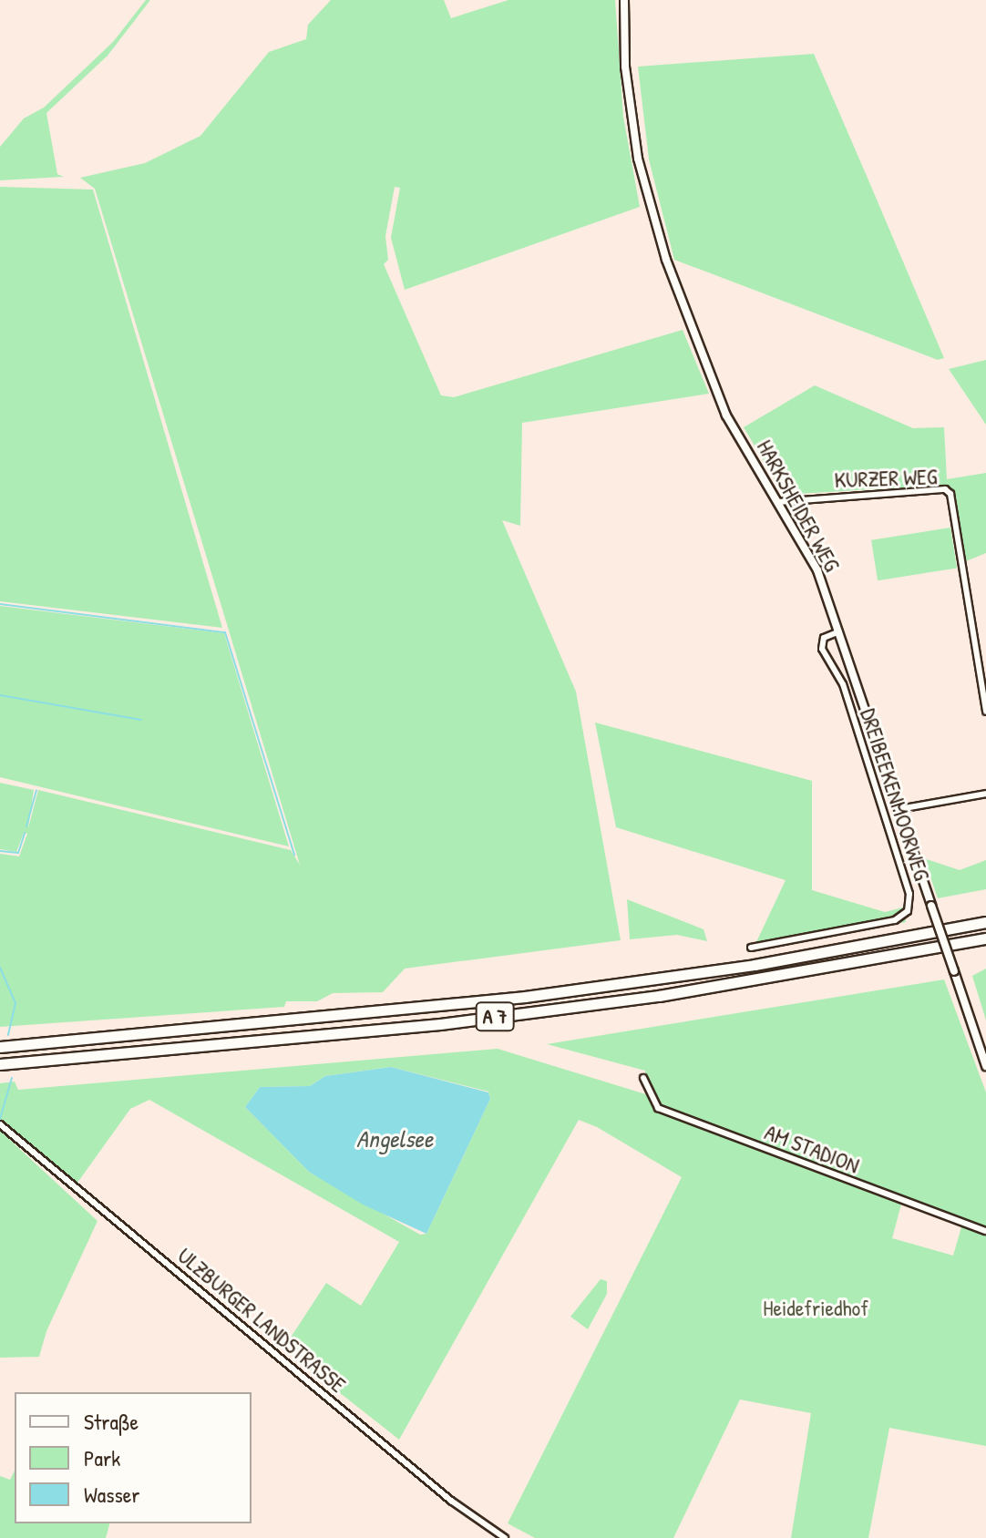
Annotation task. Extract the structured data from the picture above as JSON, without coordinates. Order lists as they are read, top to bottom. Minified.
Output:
{"streets":{"highway":["A 7"],"main road":["HARKSHEIDER WEG"],"street":["KURZER WEG","DREIBEEKENMOORWEG","AM STADION","ULZBURGER LANDSTRASSE"]},"crossings":[["KURZER WEG","HARKSHEIDER WEG"],["HARKSHEIDER WEG","DREIBEEKENMOORWEG"]],"water":["Angelsee"],"parks":["Heidefriedhof"],"legend":["Straße","Park","Wasser"]}
